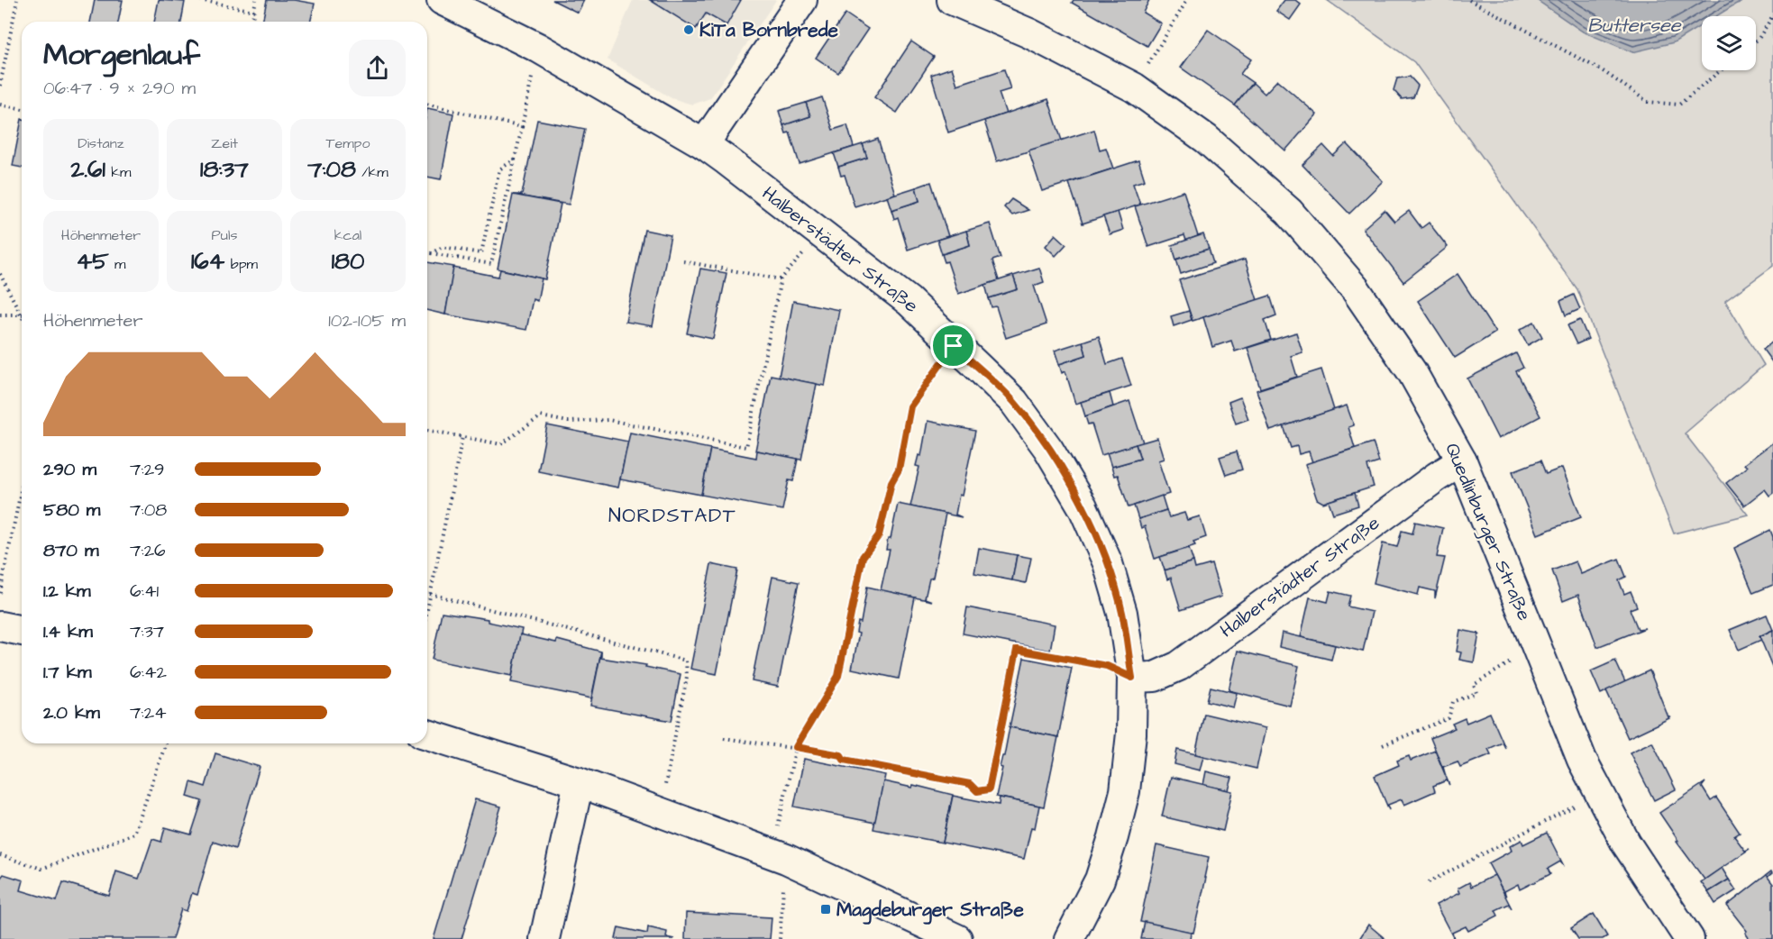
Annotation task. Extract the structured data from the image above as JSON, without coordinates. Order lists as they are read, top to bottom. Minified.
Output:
{"streets":{"street":["Halberstädter Straße","Quedlinburger Straße"]},"crossings":[["Halberstädter Straße","Quedlinburger Straße"]],"districts":["NORDSTADT"],"water":["Buttersee"],"places":{"other":["KiTa Bornbrede"],"transit":["Magdeburger Straße"]},"page":{"heading":["Morgenlauf","06:47 · 9 × 290 m"],"stats":[["Distanz","2.61 km"],["Zeit","18:37"],["Tempo","7:08 /km"],["Höhenmeter","45 m"],["Puls","164 bpm"],["kcal","180"]],"chart":["Höhenmeter","102–105 m"],"list":[{"name":"290 m","note":"7:29"},{"name":"580 m","note":"7:08"},{"name":"870 m","note":"7:26"},{"name":"1.2 km","note":"6:41"},{"name":"1.4 km","note":"7:37"},{"name":"1.7 km","note":"6:42"},{"name":"2.0 km","note":"7:24"}]}}
